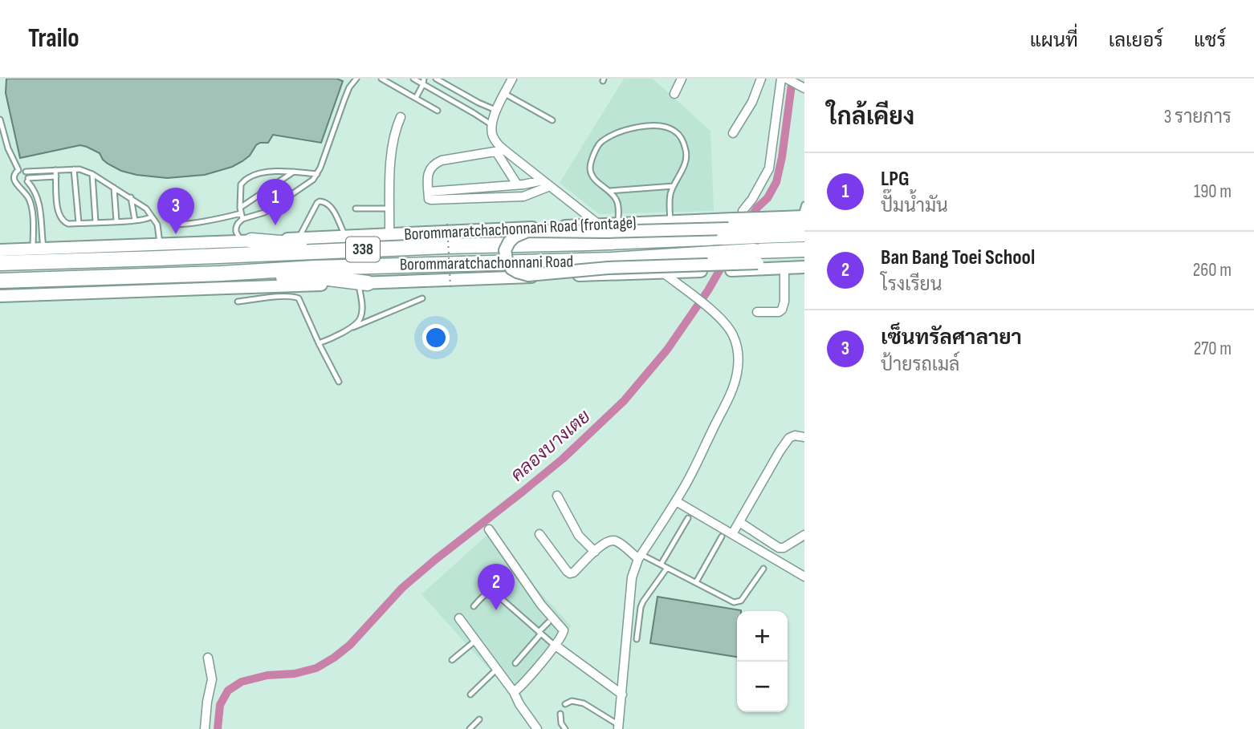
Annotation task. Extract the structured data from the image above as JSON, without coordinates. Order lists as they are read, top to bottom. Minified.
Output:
{"streets":{"highway":["338","Borommaratchachonnani Road"],"main road":["Borommaratchachonnani Road (frontage)"]},"crossings":[["Borommaratchachonnani Road (frontage)","Borommaratchachonnani Road"]],"water":["คลองบางเตย"],"page":{"header":"Trailo","nav":["แผนที่","เลเยอร์","แชร์"],"heading":["ใกล้เคียง","3 รายการ"],"list":[{"mark":"1","name":"LPG","note":"ปั๊มน้ำมัน","value":"190 m"},{"mark":"2","name":"Ban Bang Toei School","note":"โรงเรียน","value":"260 m"},{"mark":"3","name":"เซ็นทรัลศาลายา","note":"ป้ายรถเมล์","value":"270 m"}],"pins":["1","3","2"],"map_buttons":["+","−"]}}
